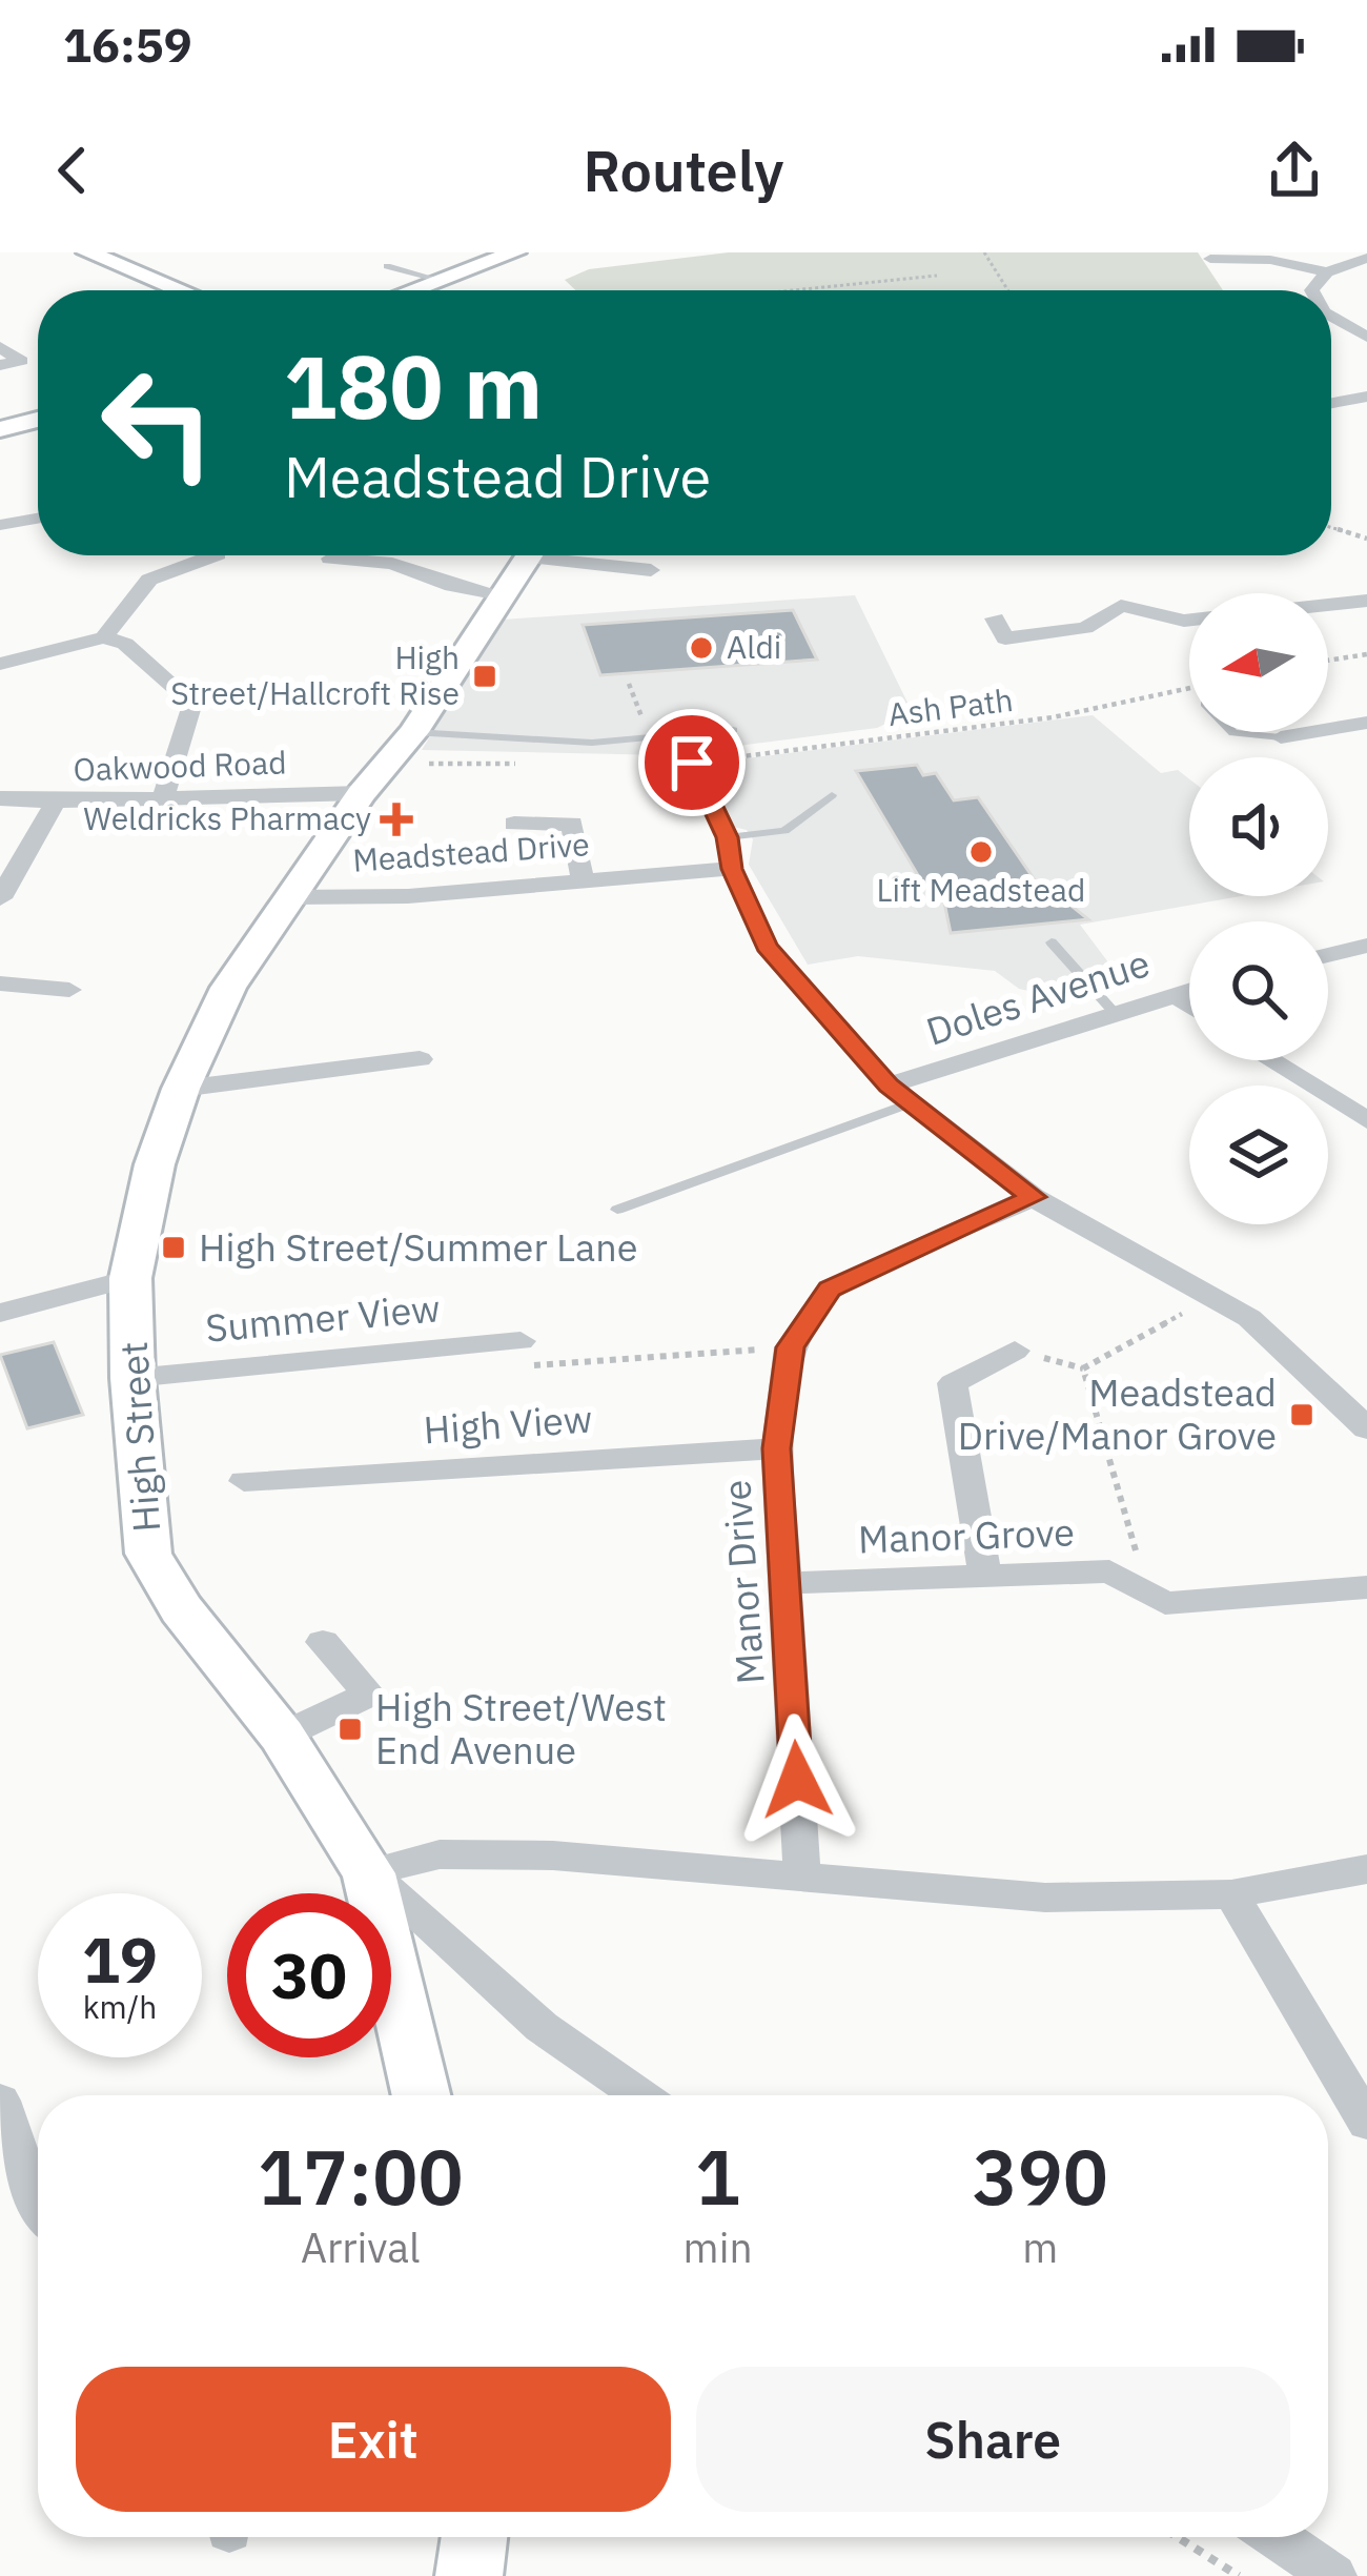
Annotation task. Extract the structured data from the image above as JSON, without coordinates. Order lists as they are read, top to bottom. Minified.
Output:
{"streets":{"main road":["High Street"],"street":["Oakwood Road","Meadstead Drive","Doles Avenue","Summer View","High View","Manor Grove","Manor Drive"],"path":["Ash Path"]},"crossings":[["Oakwood Road","High Street"],["Meadstead Drive","High Street"],["Summer View","High Street"],["High View","Manor Drive"],["Manor Grove","Manor Drive"]],"places":{"other":["Aldi","Lift Meadstead"],"transit":["High Street/Hallcroft Rise","High Street/Summer Lane","Meadstead Drive/Manor Grove","High Street/West End Avenue"],"health":["Weldricks Pharmacy"]},"north":"left","page":{"status":"16:59","header":"Routely","turn":["180 m","Meadstead Drive"],"speed":"19 km/h","limit":"30","eta":["17:00","Arrival","1","min","390","m"],"buttons":["Exit","Share"]}}
